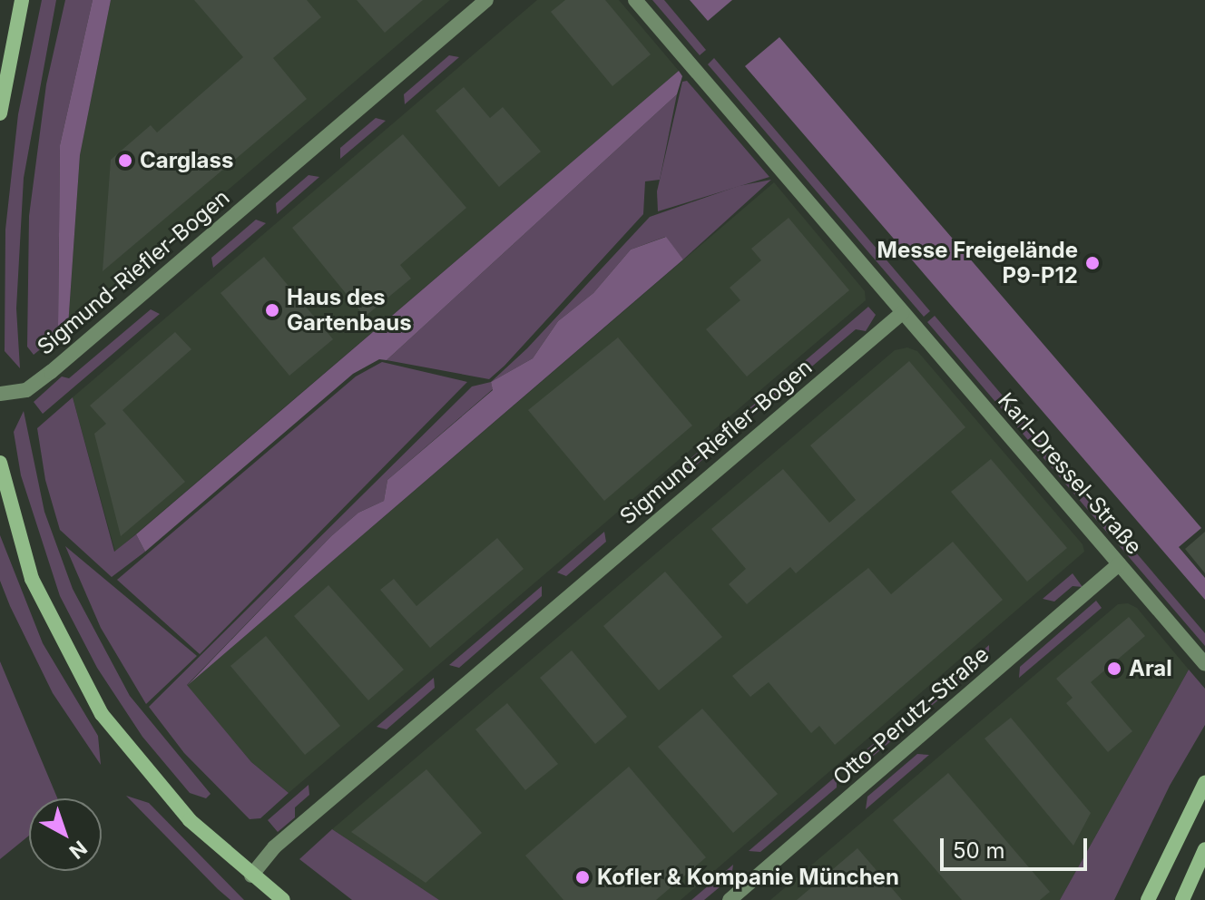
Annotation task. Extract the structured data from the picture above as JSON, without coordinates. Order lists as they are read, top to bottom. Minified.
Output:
{"streets":{"street":["Sigmund-Riefler-Bogen","Karl-Dressel-Straße","Otto-Perutz-Straße"]},"crossings":[["Sigmund-Riefler-Bogen","Karl-Dressel-Straße"],["Karl-Dressel-Straße","Otto-Perutz-Straße"]],"places":["Carglass","Messe Freigelände P9-P12","Haus des Gartenbaus","Aral","Kofler & Kompanie München"],"scale_bar":"50 m","north":"bottom right"}
